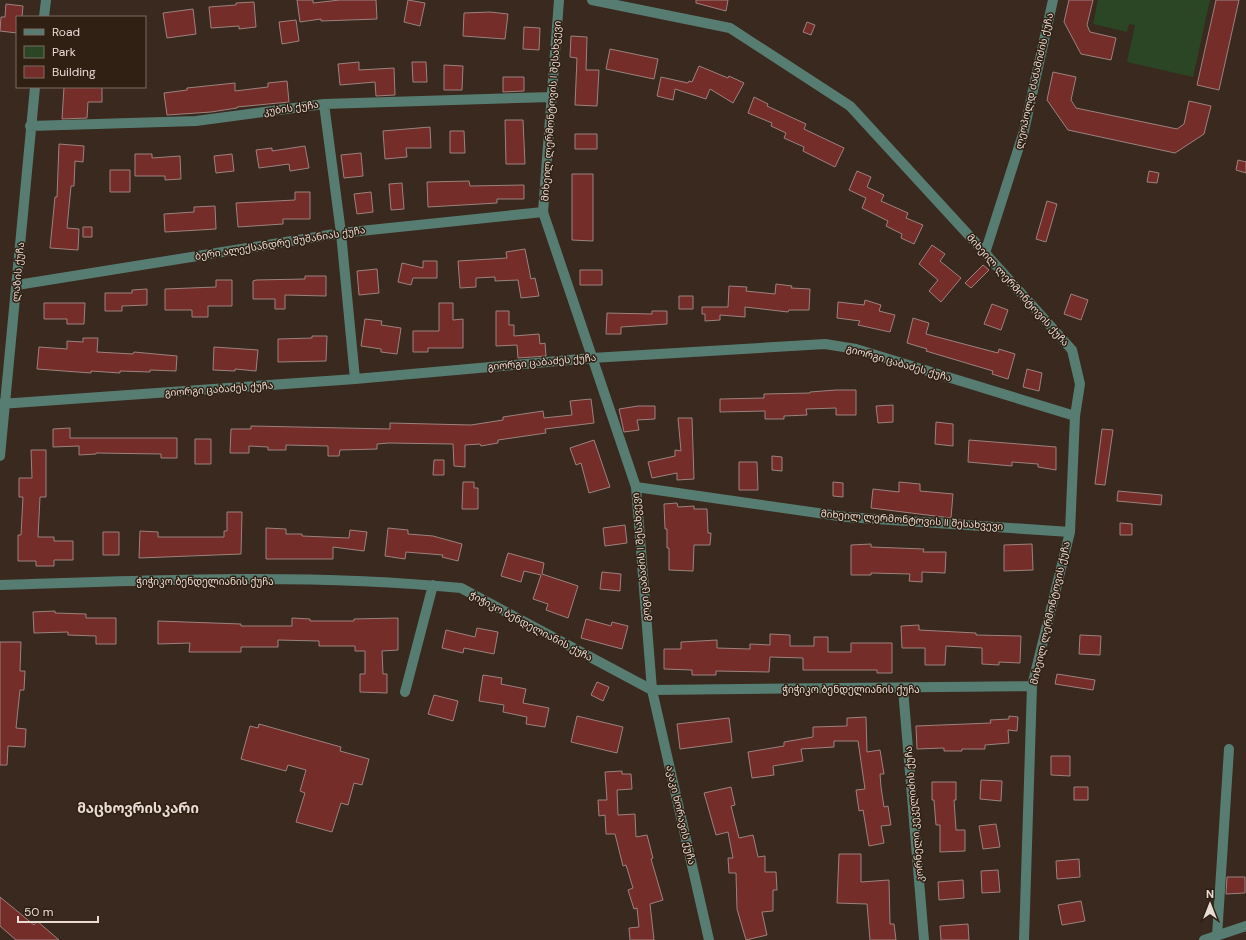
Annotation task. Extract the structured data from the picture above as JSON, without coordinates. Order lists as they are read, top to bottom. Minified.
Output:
{"streets":{"street":["ლეოპოლდ ძაძამიძის ქუჩა","კუბის ქუჩა","მიხეილ ლერმონტოვის I შესახვევი","ბერი ალექსანდრე შუშანიას ქუჩა","ლაზის ქუჩა","მიხეილ ლერმონტოვის ქუჩა","გიორგი ცაბაძეს ქუჩა","მიხეილ ლერმონტოვის II შესახვევი","გოგი ცაბაძის I შესახვევი","ჭიჭიკო ბენდელიანის ქუჩა","კორნელი კეკელიძის ქუჩა","აკაკი ხორავის ქუჩა"]},"crossings":[["ლეოპოლდ ძაძამიძის ქუჩა","მიხეილ ლერმონტოვის ქუჩა"],["კუბის ქუჩა","მიხეილ ლერმონტოვის I შესახვევი"],["კუბის ქუჩა","ლაზის ქუჩა"],["მიხეილ ლერმონტოვის I შესახვევი","ბერი ალექსანდრე შუშანიას ქუჩა"],["მიხეილ ლერმონტოვის I შესახვევი","გიორგი ცაბაძეს ქუჩა"],["მიხეილ ლერმონტოვის I შესახვევი","გოგი ცაბაძის I შესახვევი"],["ბერი ალექსანდრე შუშანიას ქუჩა","ლაზის ქუჩა"],["ლაზის ქუჩა","გიორგი ცაბაძეს ქუჩა"],["მიხეილ ლერმონტოვის ქუჩა","გიორგი ცაბაძეს ქუჩა"],["მიხეილ ლერმონტოვის ქუჩა","მიხეილ ლერმონტოვის II შესახვევი"],["მიხეილ ლერმონტოვის ქუჩა","ჭიჭიკო ბენდელიანის ქუჩა"],["გიორგი ცაბაძეს ქუჩა","გოგი ცაბაძის I შესახვევი"],["მიხეილ ლერმონტოვის II შესახვევი","გოგი ცაბაძის I შესახვევი"],["გოგი ცაბაძის I შესახვევი","ჭიჭიკო ბენდელიანის ქუჩა"],["გოგი ცაბაძის I შესახვევი","აკაკი ხორავის ქუჩა"],["ჭიჭიკო ბენდელიანის ქუჩა","კორნელი კეკელიძის ქუჩა"],["ჭიჭიკო ბენდელიანის ქუჩა","აკაკი ხორავის ქუჩა"]],"districts":["მაცხოვრისკარი"],"legend":["Road","Park","Building"],"scale_bar":"50 m","north":"top"}
